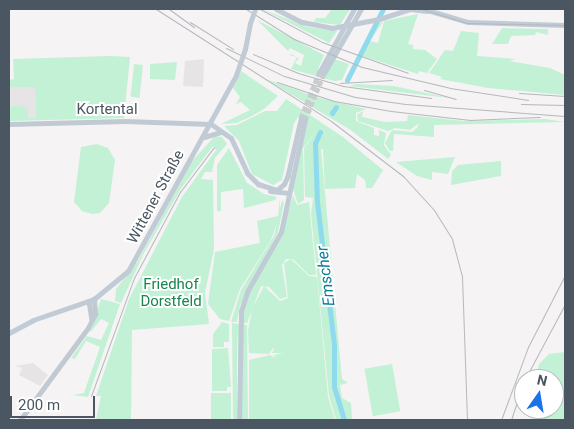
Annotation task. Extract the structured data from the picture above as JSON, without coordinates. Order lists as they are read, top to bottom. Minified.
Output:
{"streets":{"main road":["Kortental","Wittener Straße"]},"crossings":[["Kortental","Wittener Straße"]],"water":["Emscher"],"parks":["Friedhof Dorstfeld"],"scale_bar":"200 m","north":"top"}
